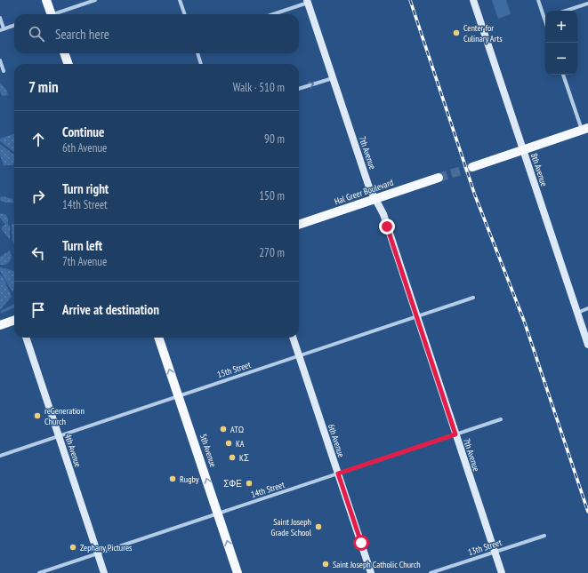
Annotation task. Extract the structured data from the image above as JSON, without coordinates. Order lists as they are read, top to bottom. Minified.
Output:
{"streets":{"main road":["Hal Greer Boulevard","5th Avenue"],"street":["7th Avenue","8th Avenue","15th Street","6th Avenue","4th Avenue","14th Street","13th Street"]},"crossings":[["7th Avenue","Hal Greer Boulevard"],["7th Avenue","15th Street"],["7th Avenue","14th Street"],["7th Avenue","13th Street"],["15th Street","6th Avenue"],["15th Street","4th Avenue"],["15th Street","5th Avenue"],["6th Avenue","14th Street"],["4th Avenue","14th Street"],["5th Avenue","14th Street"]],"one_way":["5th Avenue"],"places":["Center for Culinary Arts","reGeneration Church","ATΩ","KA","KΣ","Rugby","ΣΦΕ","Saint Joseph Grade School","Zephany Pictures","Saint Joseph Catholic Church"],"page":{"map_buttons":["+","−"],"search":"Search here","heading":["7 min","Walk · 510 m"],"list":[["Continue","6th Avenue","90 m"],["Turn right","14th Street","150 m"],["Turn left","7th Avenue","270 m"],"Arrive at destination"]}}
